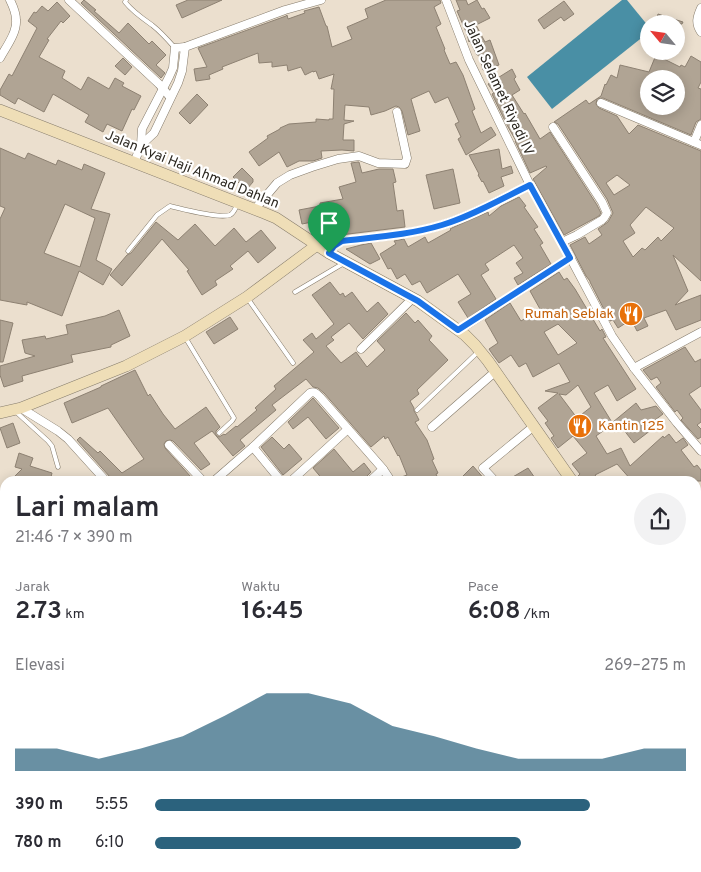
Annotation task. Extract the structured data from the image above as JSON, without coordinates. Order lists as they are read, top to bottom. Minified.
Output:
{"streets":{"main road":["Jalan Kyai Haji Ahmad Dahlan"],"street":["Jalan Selamet Riyadi IV"]},"places":{"restaurant":["Rumah Seblak","Kantin 125"]},"north":"top left","page":{"heading":["Lari malam","21:46 · 7 × 390 m"],"stats":[["Jarak","2.73 km"],["Waktu","16:45"],["Pace","6:08 /km"]],"chart":["Elevasi","269–275 m"],"list":[{"name":"390 m","note":"5:55"},{"name":"780 m","note":"6:10"}]}}
